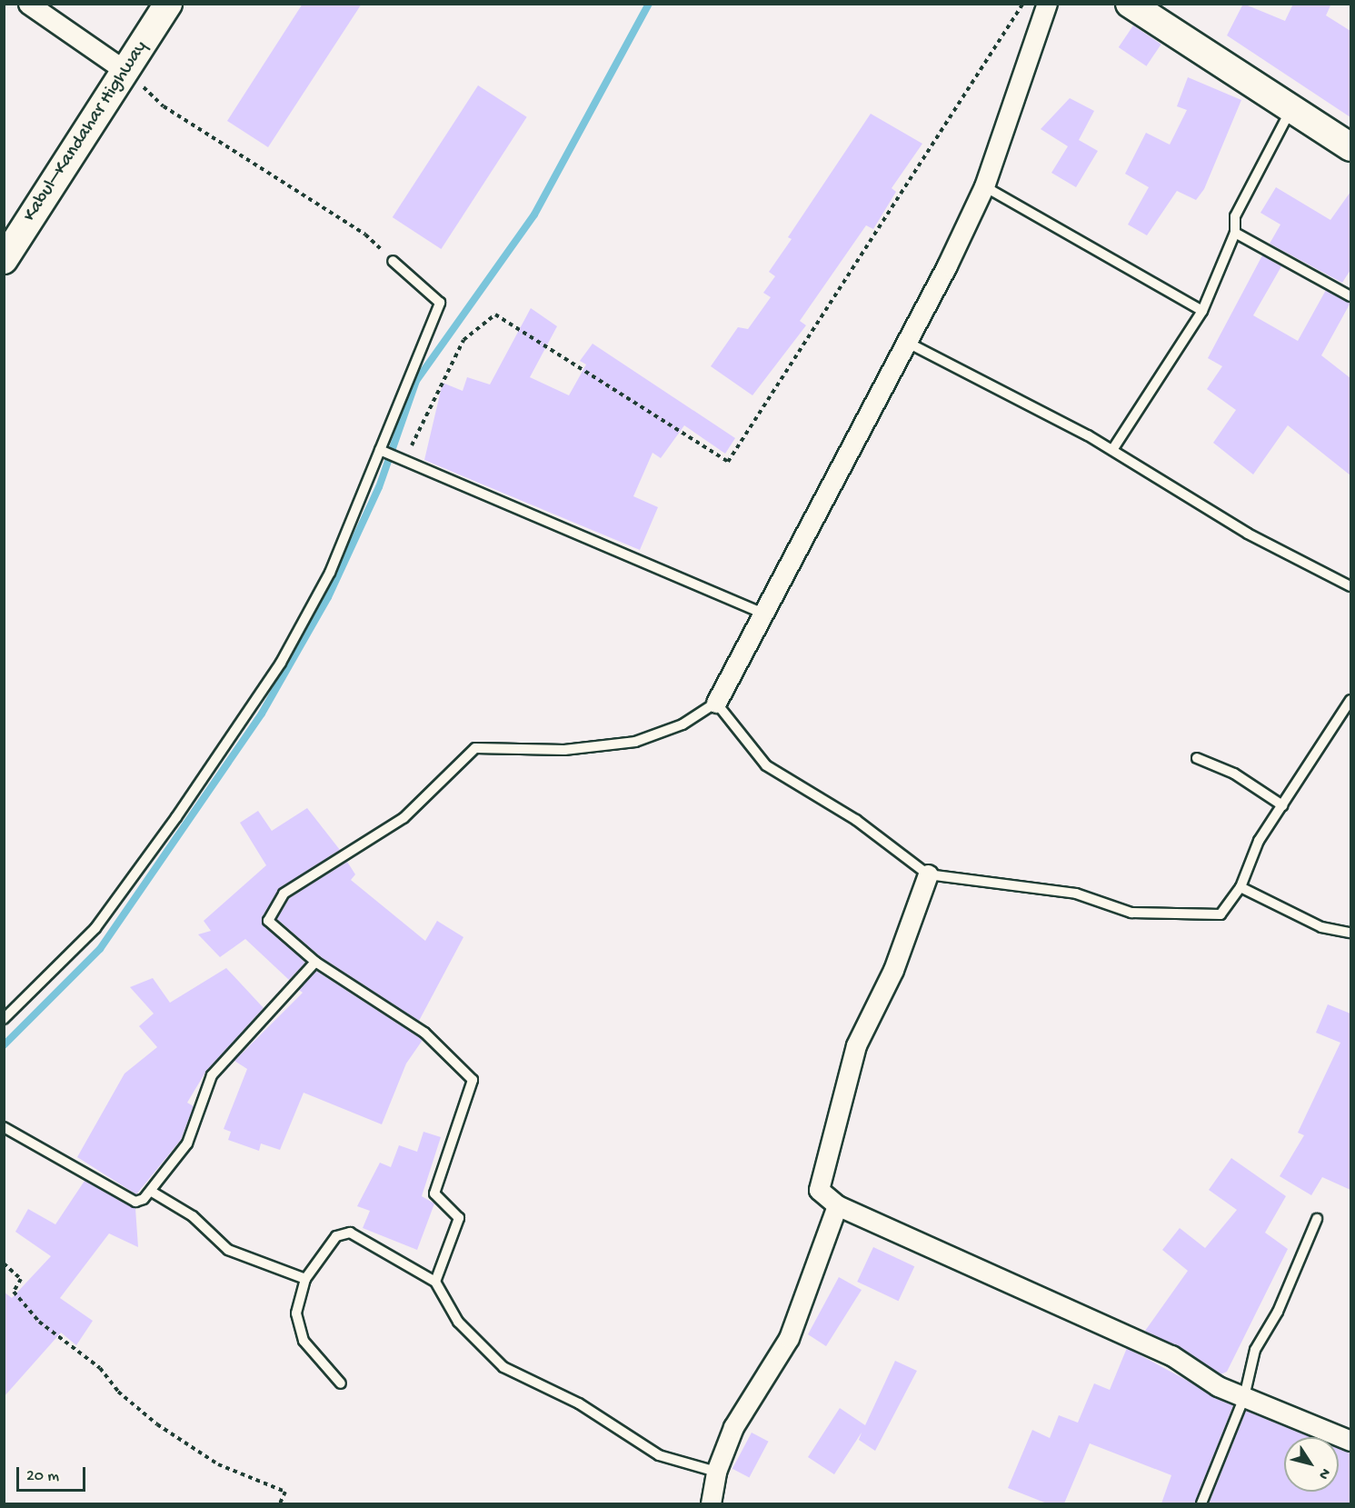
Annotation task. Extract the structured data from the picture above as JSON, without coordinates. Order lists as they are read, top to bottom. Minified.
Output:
{"streets":{"main road":["Kabul–Kandahar Highway"]},"scale_bar":"20 m","north":"bottom right"}
